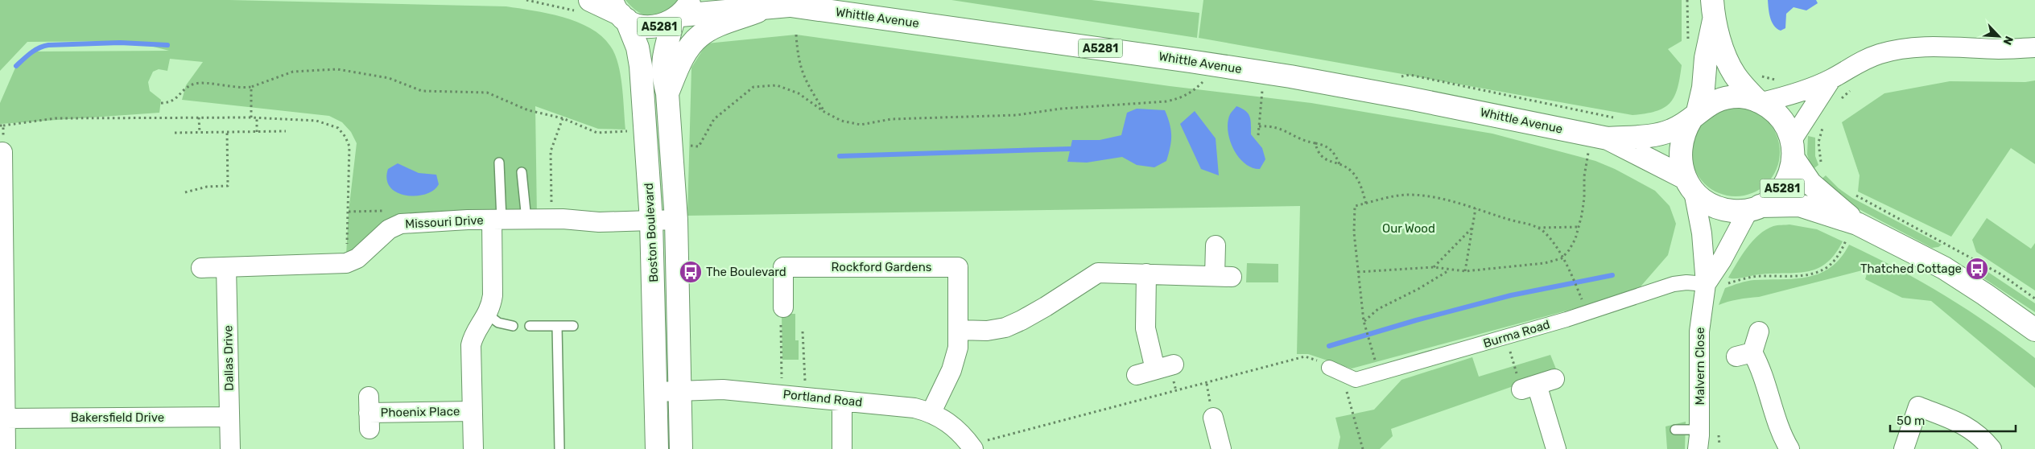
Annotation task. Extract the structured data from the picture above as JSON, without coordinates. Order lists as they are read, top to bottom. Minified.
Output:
{"streets":{"main road":["Whittle Avenue","A5281","Boston Boulevard"],"street":["Missouri Drive","Rockford Gardens","Burma Road","Dallas Drive","Malvern Close","Portland Road","Phoenix Place","Bakersfield Drive"]},"crossings":[["Whittle Avenue","A5281"],["Whittle Avenue","Boston Boulevard"],["Whittle Avenue","Malvern Close"],["A5281","Boston Boulevard"],["A5281","Malvern Close"],["Missouri Drive","Boston Boulevard"],["Missouri Drive","Dallas Drive"],["Missouri Drive","Phoenix Place"],["Boston Boulevard","Portland Road"],["Rockford Gardens","Portland Road"],["Burma Road","Malvern Close"],["Dallas Drive","Bakersfield Drive"]],"parks":["Our Wood"],"places":{"bus stop":["Thatched Cottage","The Boulevard"]},"scale_bar":"50 m","north":"bottom right"}
